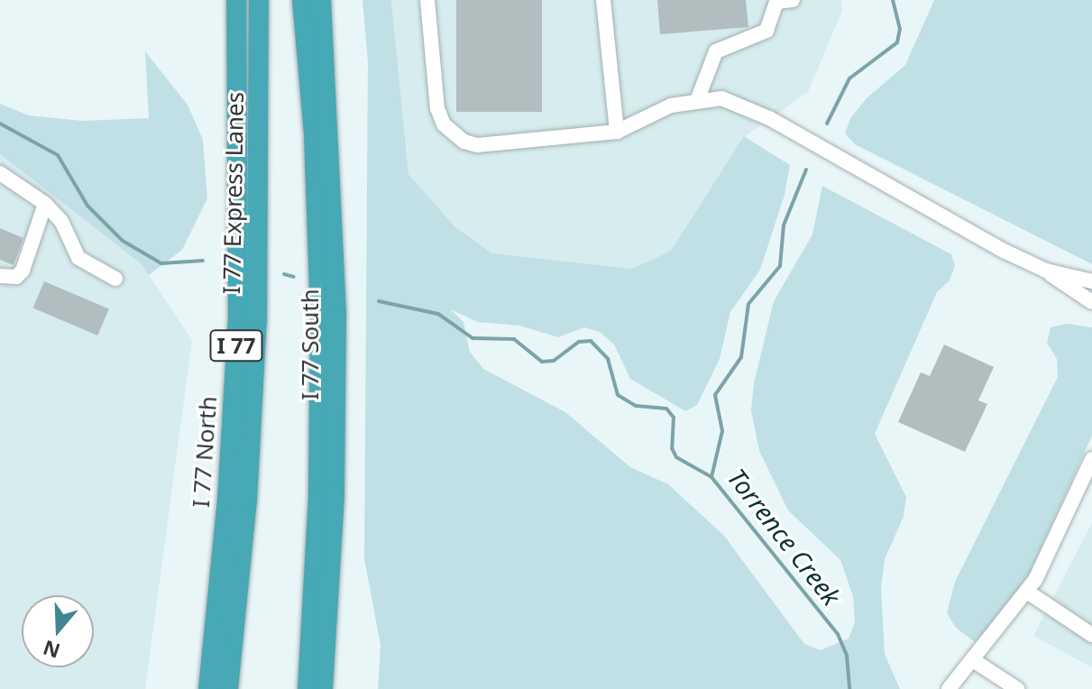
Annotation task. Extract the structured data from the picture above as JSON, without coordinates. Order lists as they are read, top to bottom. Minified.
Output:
{"streets":{"highway":["I 77 Express Lanes","I 77 South","I 77","I 77 North"]},"water":["Torrence Creek"],"north":"bottom"}
